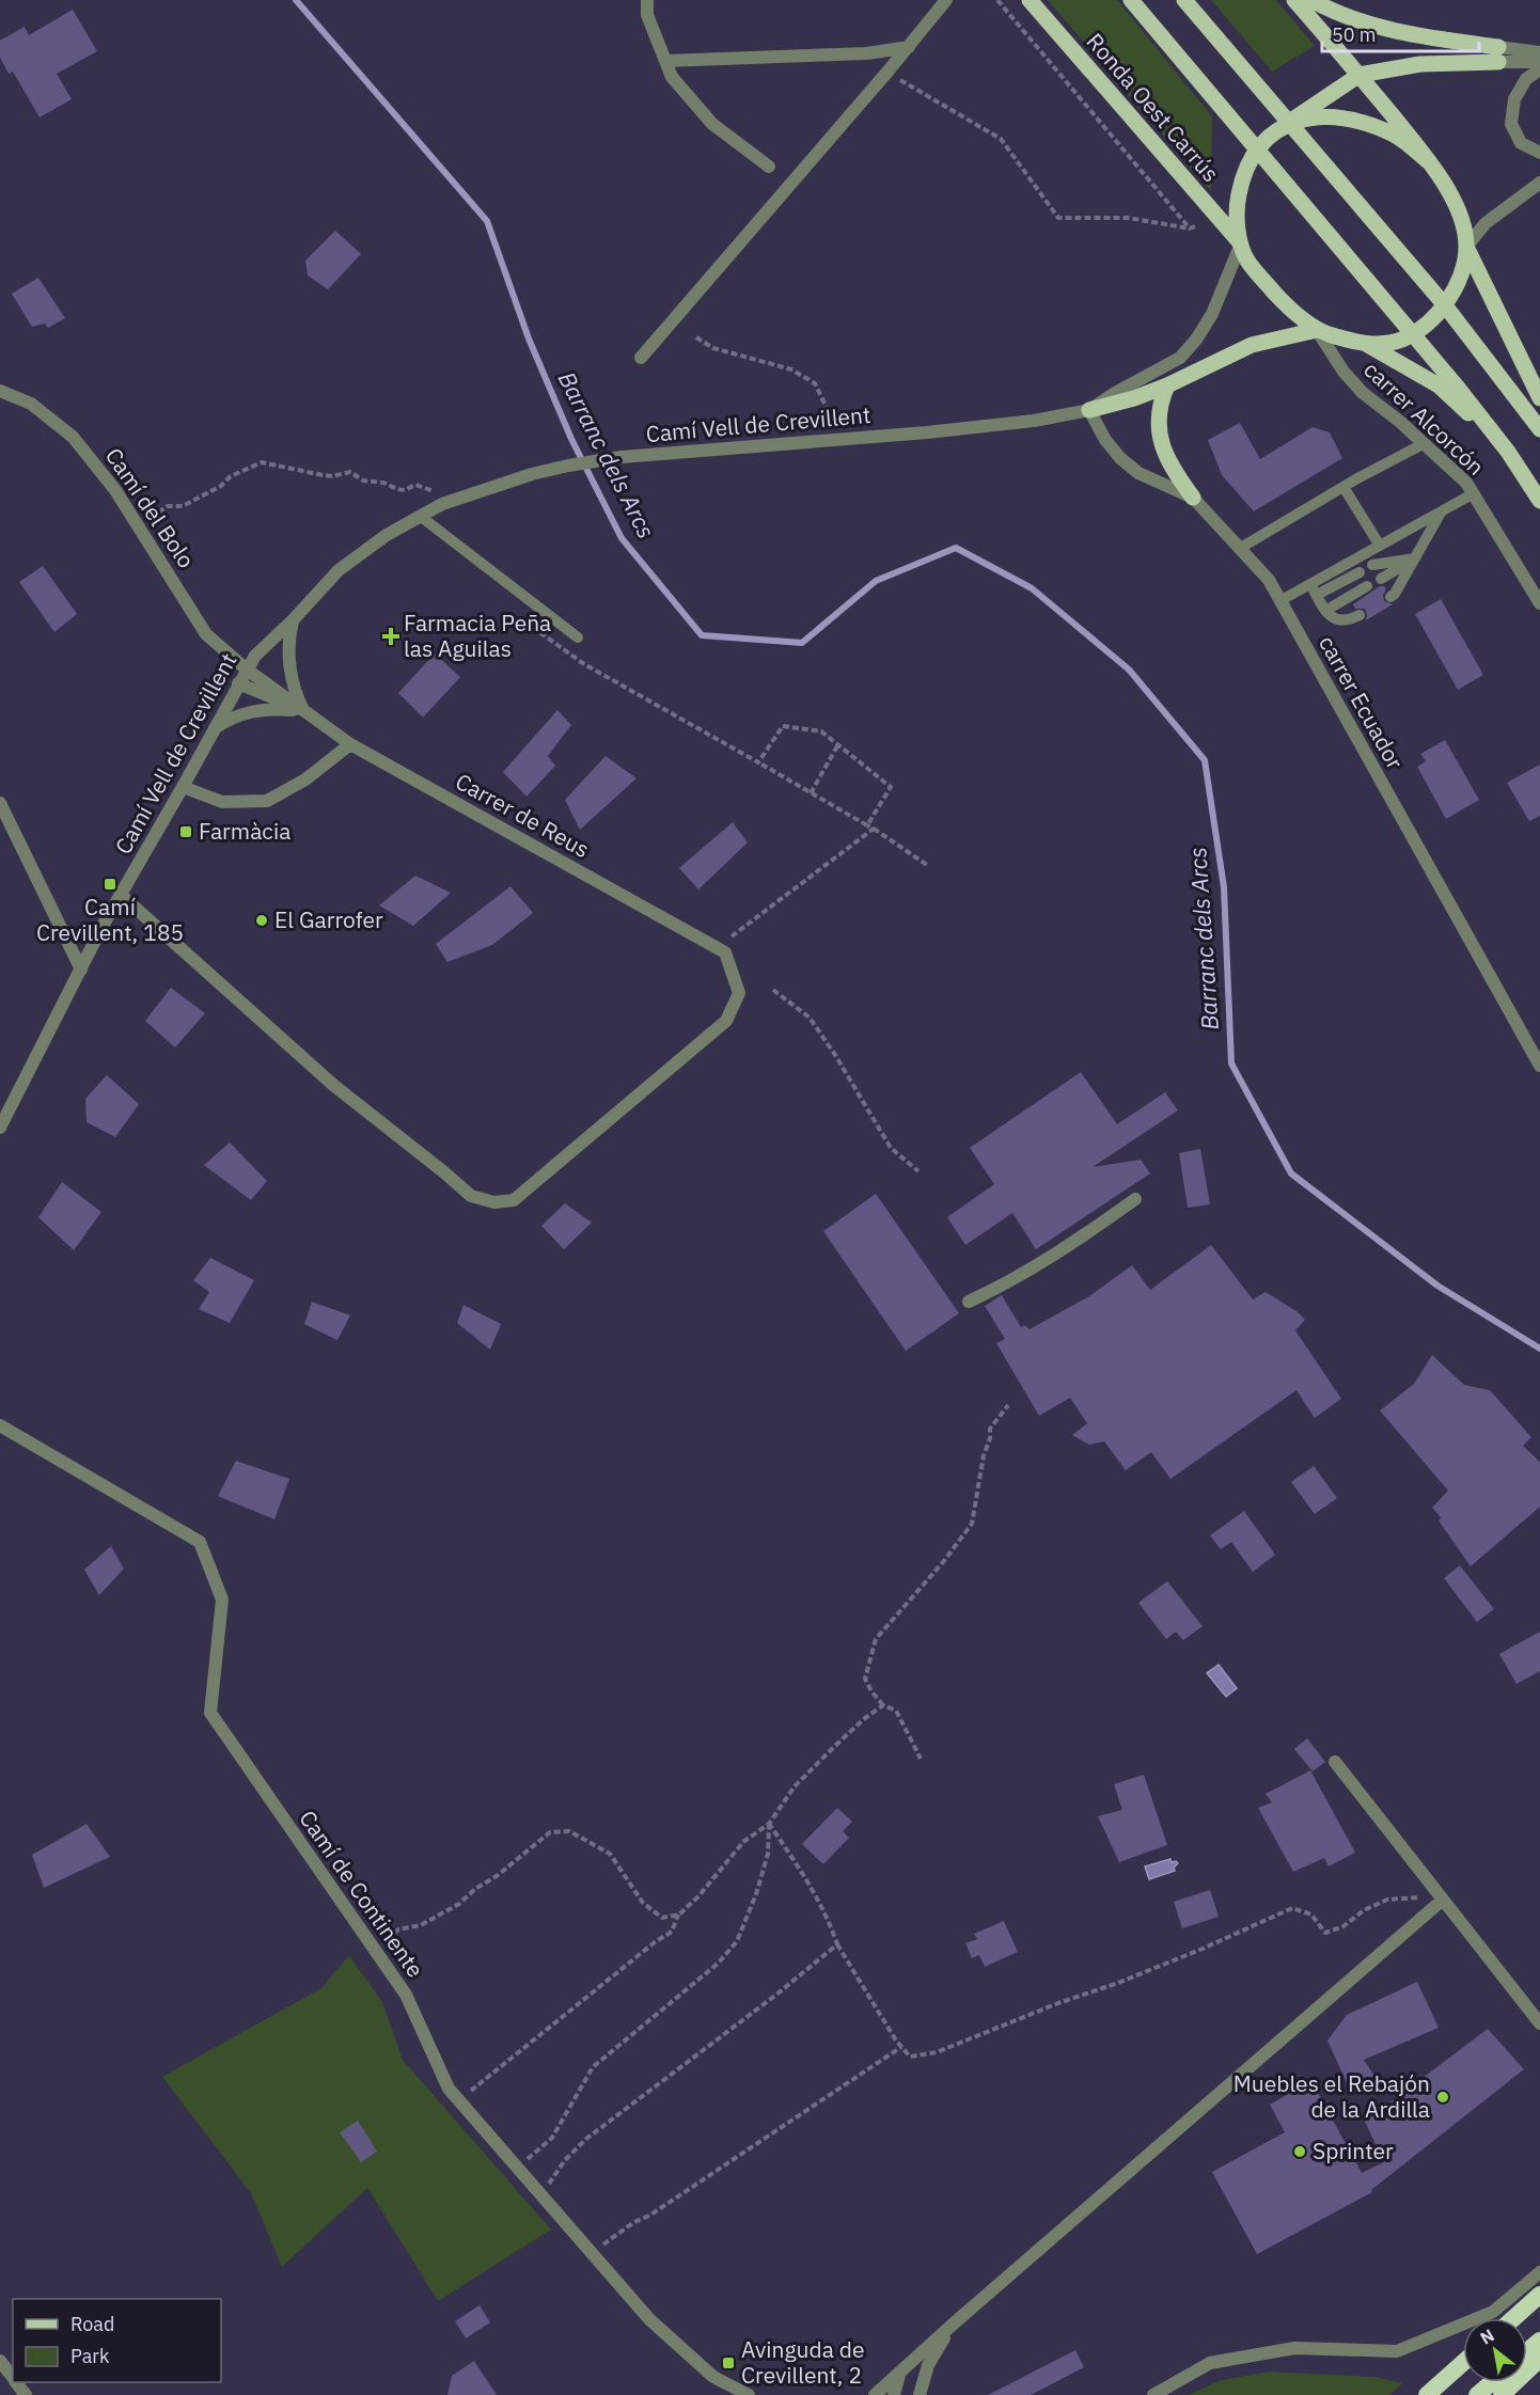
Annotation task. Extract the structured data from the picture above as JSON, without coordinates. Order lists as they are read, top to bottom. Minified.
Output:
{"streets":{"main road":["Ronda Oest Carrús"],"street":["carrer Alcorcón","Camí Vell de Crevillent","Camí del Bolo","carrer Ecuador","Carrer de Reus","Camí de Continente"]},"crossings":[["Ronda Oest Carrús","carrer Alcorcón"],["Ronda Oest Carrús","Camí Vell de Crevillent"],["Camí Vell de Crevillent","Camí del Bolo"],["Camí Vell de Crevillent","carrer Ecuador"],["Camí Vell de Crevillent","Carrer de Reus"],["Camí del Bolo","Carrer de Reus"]],"water":["Barranc dels Arcs"],"places":{"health":["Farmacia Peña las Aguilas"],"transit":["Farmàcia","Camí Crevillent, 185","Avinguda de Crevillent, 2"],"other":["El Garrofer","Muebles el Rebajón de la Ardilla","Sprinter"]},"legend":["Road","Park"],"scale_bar":"50 m","north":"top left"}
